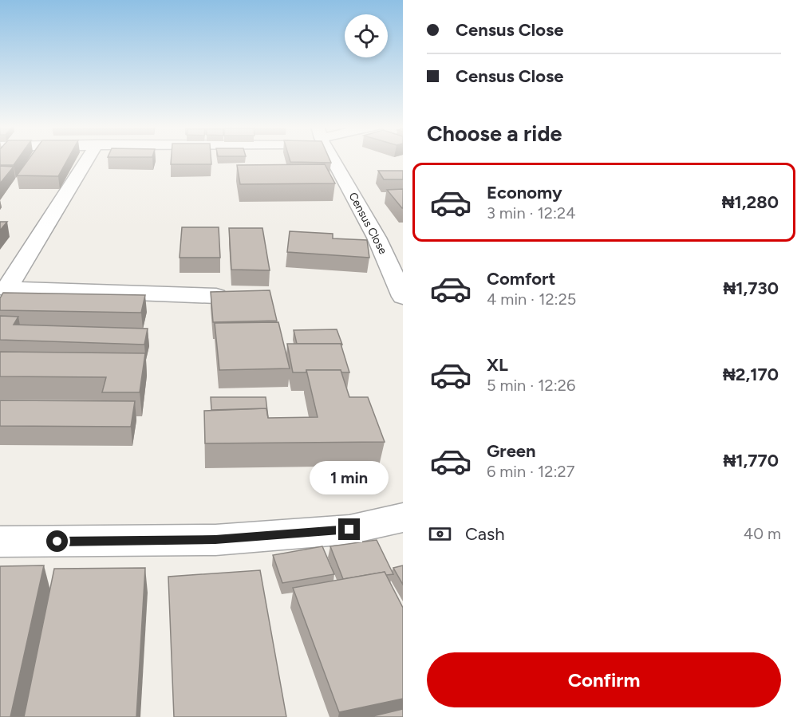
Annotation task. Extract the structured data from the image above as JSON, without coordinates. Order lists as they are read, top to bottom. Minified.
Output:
{"streets":{"street":["Census Close"]},"page":{"banner":["Census Close","Census Close"],"heading":"Choose a ride","list":[{"name":"Economy","note":"3 min · 12:24","value":"₦1,280"},{"name":"Comfort","note":"4 min · 12:25","value":"₦1,730"},{"name":"XL","note":"5 min · 12:26","value":"₦2,170"},{"name":"Green","note":"6 min · 12:27","value":"₦1,770"}],"bubble":"1 min","pay":["Cash","40 m"],"buttons":"Confirm"}}
